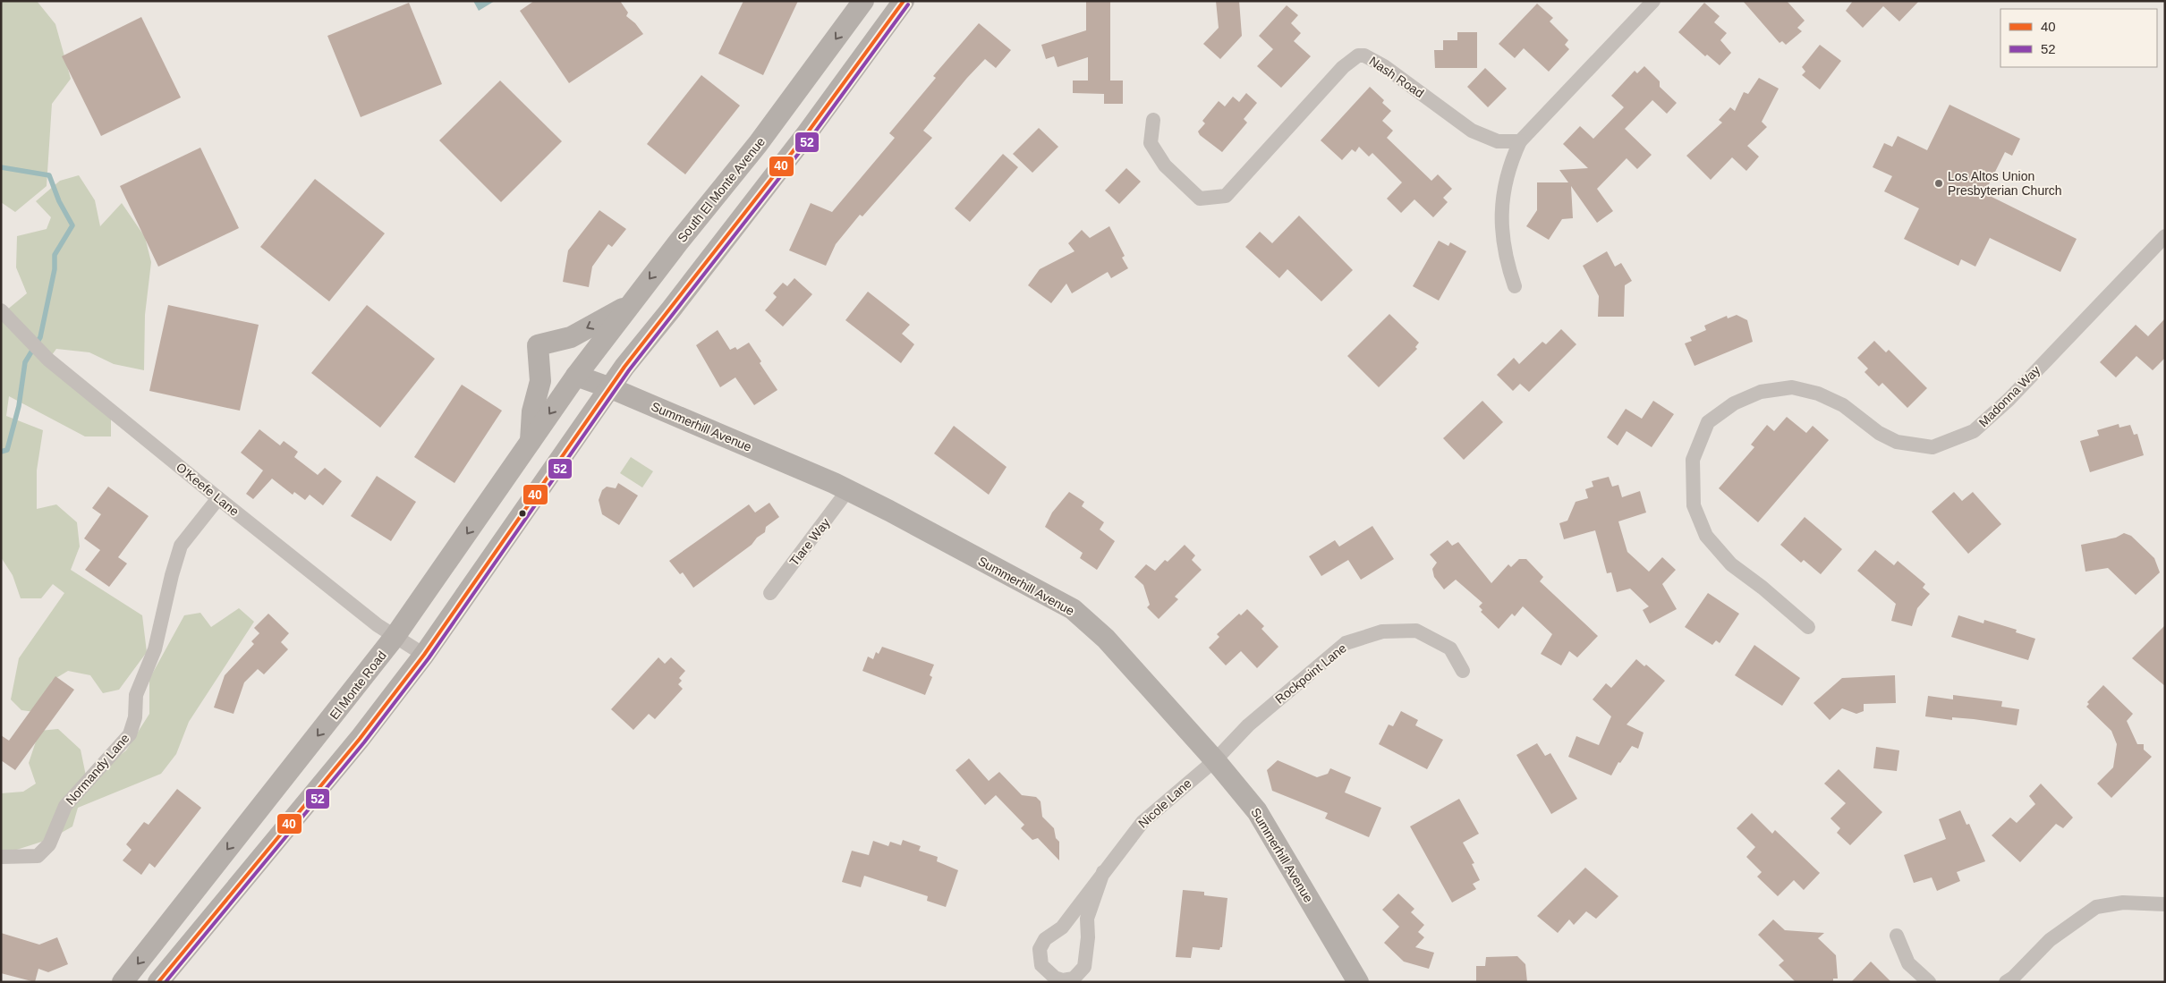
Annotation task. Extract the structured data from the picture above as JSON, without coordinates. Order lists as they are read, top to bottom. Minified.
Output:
{"streets":{"main road":["South El Monte Avenue","Summerhill Avenue","El Monte Road"],"street":["Nash Road","Madonna Way","O'Keefe Lane","Tiare Way","Rockpoint Lane","Normandy Lane","Nicole Lane"]},"crossings":[["South El Monte Avenue","Summerhill Avenue"],["South El Monte Avenue","El Monte Road"],["Summerhill Avenue","Tiare Way"],["Summerhill Avenue","Rockpoint Lane"],["Summerhill Avenue","El Monte Road"],["Summerhill Avenue","Nicole Lane"],["O'Keefe Lane","El Monte Road"],["O'Keefe Lane","Normandy Lane"],["Rockpoint Lane","Nicole Lane"]],"places":["Los Altos Union Presbyterian Church"],"lines":["transit line 40","transit line 52"],"legend":["40","52"]}
